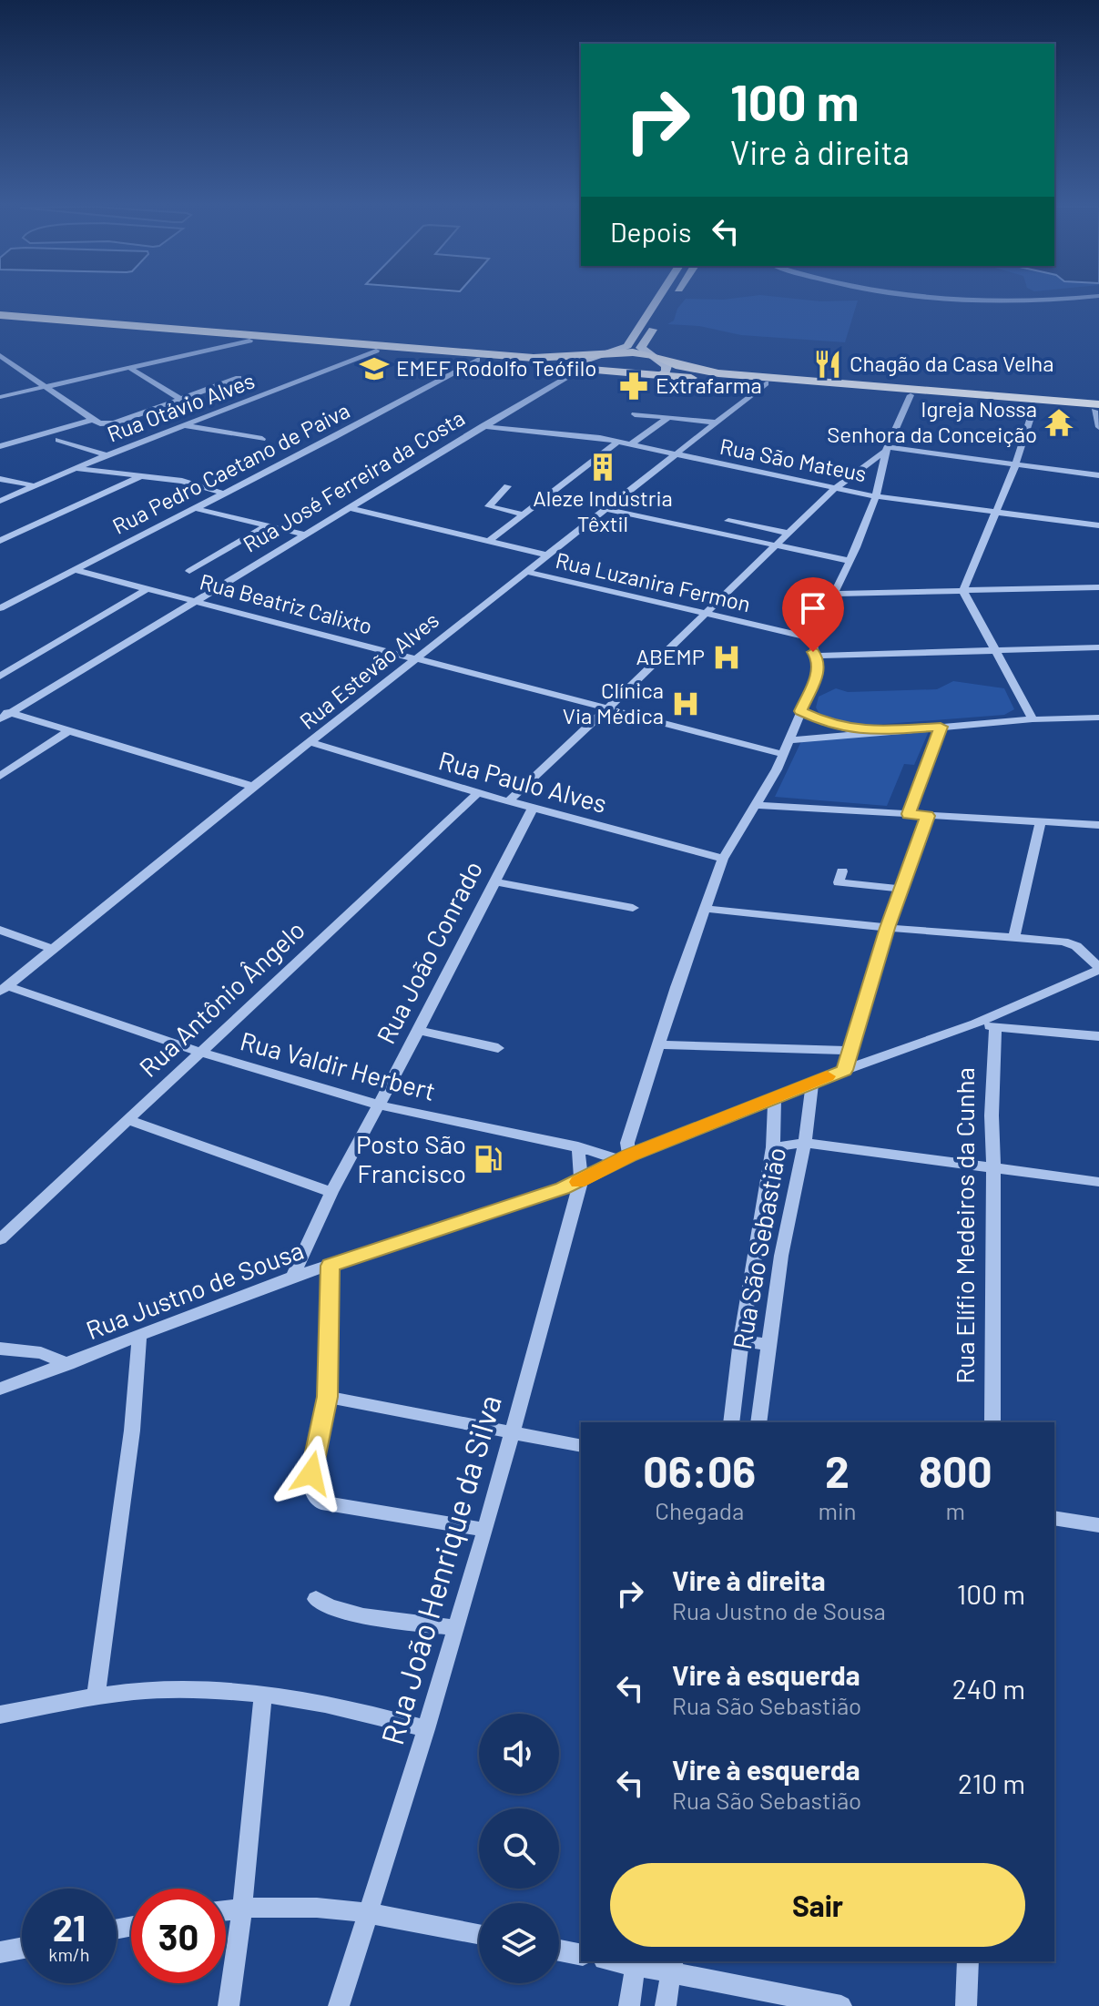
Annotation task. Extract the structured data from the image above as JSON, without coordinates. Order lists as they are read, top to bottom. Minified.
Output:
{"streets":{"street":["Rua Otávio Alves","Rua São Mateus","Rua Pedro Caetano de Paiva","Rua José Ferreira da Costa","Rua Luzanira Fermon","Rua Beatriz Calixto","Rua Estevão Alves","Rua Paulo Alves","Rua João Conrado","Rua Antônio Ângelo","Rua Valdir Herbert","Rua Elífio Medeiros da Cunha","Rua São Sebastião","Rua Justno de Sousa","Rua João Henrique da Silva"]},"crossings":[["Rua São Mateus","Rua José Ferreira da Costa"],["Rua São Mateus","Rua Estevão Alves"],["Rua Pedro Caetano de Paiva","Rua Beatriz Calixto"],["Rua José Ferreira da Costa","Rua Luzanira Fermon"],["Rua José Ferreira da Costa","Rua Beatriz Calixto"],["Rua Luzanira Fermon","Rua Estevão Alves"],["Rua Beatriz Calixto","Rua Estevão Alves"],["Rua Estevão Alves","Rua Paulo Alves"],["Rua Estevão Alves","Rua Valdir Herbert"],["Rua Paulo Alves","Rua João Conrado"],["Rua Paulo Alves","Rua Antônio Ângelo"],["Rua João Conrado","Rua Valdir Herbert"],["Rua João Conrado","Rua Justno de Sousa"],["Rua Antônio Ângelo","Rua Valdir Herbert"],["Rua Valdir Herbert","Rua Justno de Sousa"],["Rua Valdir Herbert","Rua João Henrique da Silva"],["Rua São Sebastião","Rua Justno de Sousa"],["Rua Justno de Sousa","Rua João Henrique da Silva"]],"places":{"restaurant":["Chagão da Casa Velha"],"school or university":["EMEF Rodolfo Teófilo"],"pharmacy":["Extrafarma"],"temple":["Igreja Nossa Senhora da Conceição"],"building":["Aleze Indústria Têxtil"],"hospital":["ABEMP","Clínica Via Médica"],"fuel station":["Posto São Francisco"]},"page":{"turn":["100 m","Vire à direita"],"then":"Depois","eta":["06:06","Chegada","2","min","800","m"],"list":[{"name":"Vire à direita","note":"Rua Justno de Sousa","value":"100 m"},{"name":"Vire à esquerda","note":"Rua São Sebastião","value":"240 m"},{"name":"Vire à esquerda","note":"Rua São Sebastião","value":"210 m"}],"buttons":"Sair","speed":"21 km/h","limit":"30"}}
